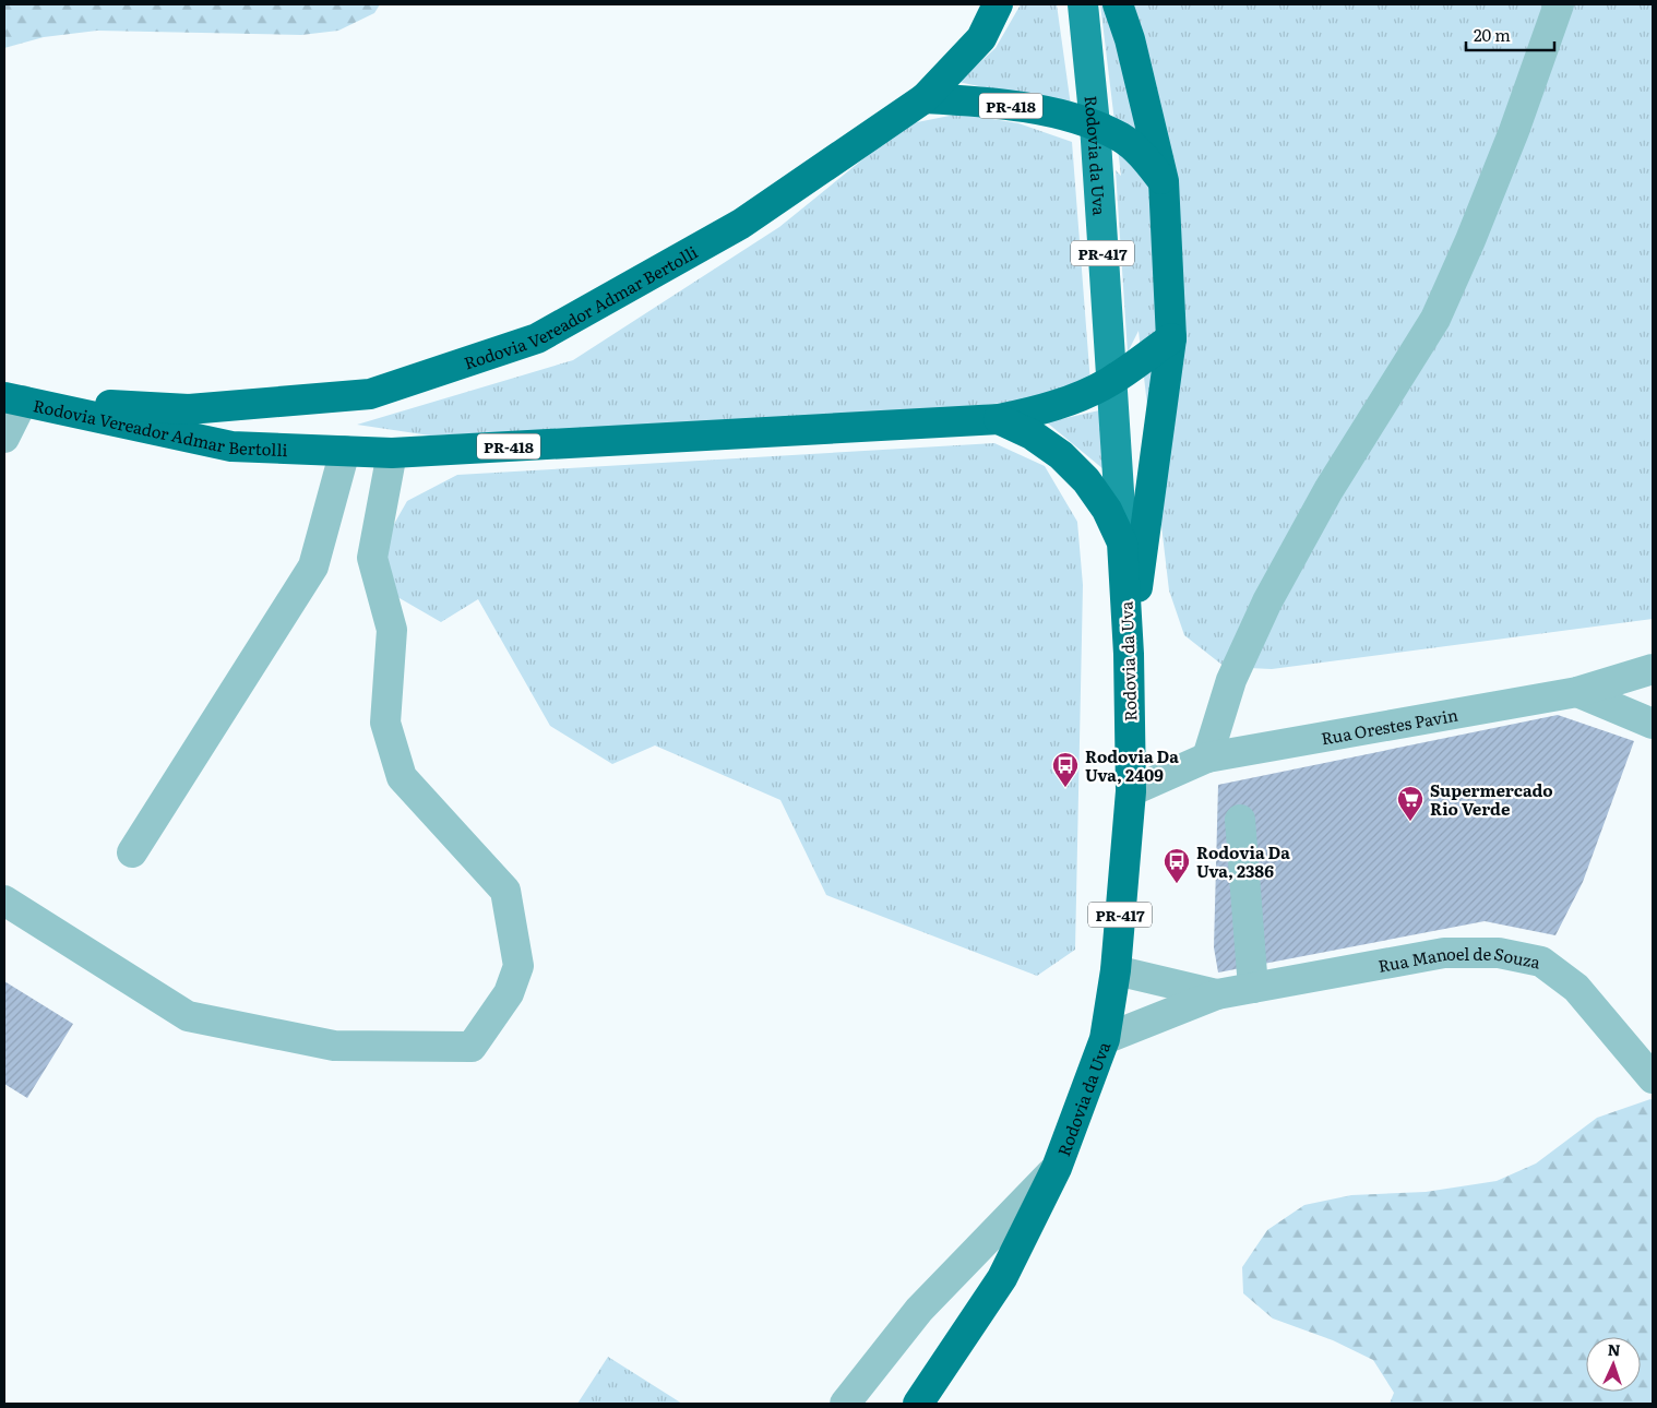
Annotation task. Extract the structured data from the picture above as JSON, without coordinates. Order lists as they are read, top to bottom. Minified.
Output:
{"streets":{"highway":["PR-418","Rodovia da Uva","PR-417","Rodovia Vereador Admar Bertolli"],"street":["Rua Orestes Pavin","Rua Manoel de Souza"]},"crossings":[["PR-418","Rodovia da Uva"],["PR-418","Rodovia Vereador Admar Bertolli"],["Rodovia da Uva","Rodovia Vereador Admar Bertolli"],["Rodovia da Uva","Rua Orestes Pavin"],["Rodovia da Uva","Rua Manoel de Souza"]],"places":{"bus stop":["Rodovia Da Uva, 2409","Rodovia Da Uva, 2386"],"supermarket":["Supermercado Rio Verde"]},"scale_bar":"20 m","north":"top"}
